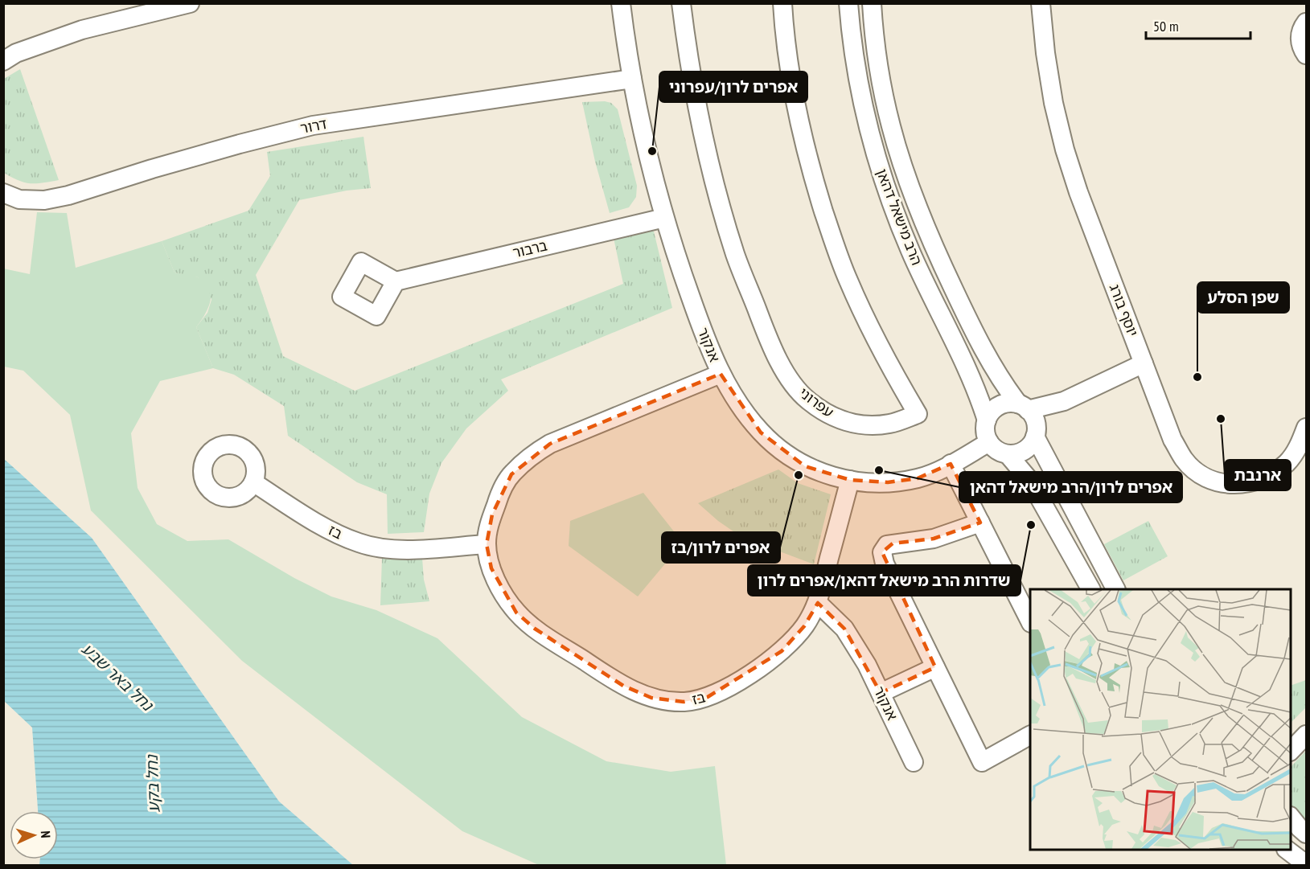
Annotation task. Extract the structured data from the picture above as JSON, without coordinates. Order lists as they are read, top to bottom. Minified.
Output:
{"streets":{"street":["דרור","הרב מישאל דהאן","ברבור","יוסף בורג","אנקור","עפרוני","בז"]},"crossings":[["דרור","אנקור"],["הרב מישאל דהאן","אנקור"],["ברבור","אנקור"],["אנקור","בז"]],"water":["נחל באר שבע","נחל בקע"],"places":["אפרים לרון/עפרוני","שפן הסלע","ארנבת","אפרים לרון/הרב מישאל דהאן","אפרים לרון/בז","שדרות הרב מישאל דהאן/אפרים לרון"],"scale_bar":"50 m","north":"right"}
